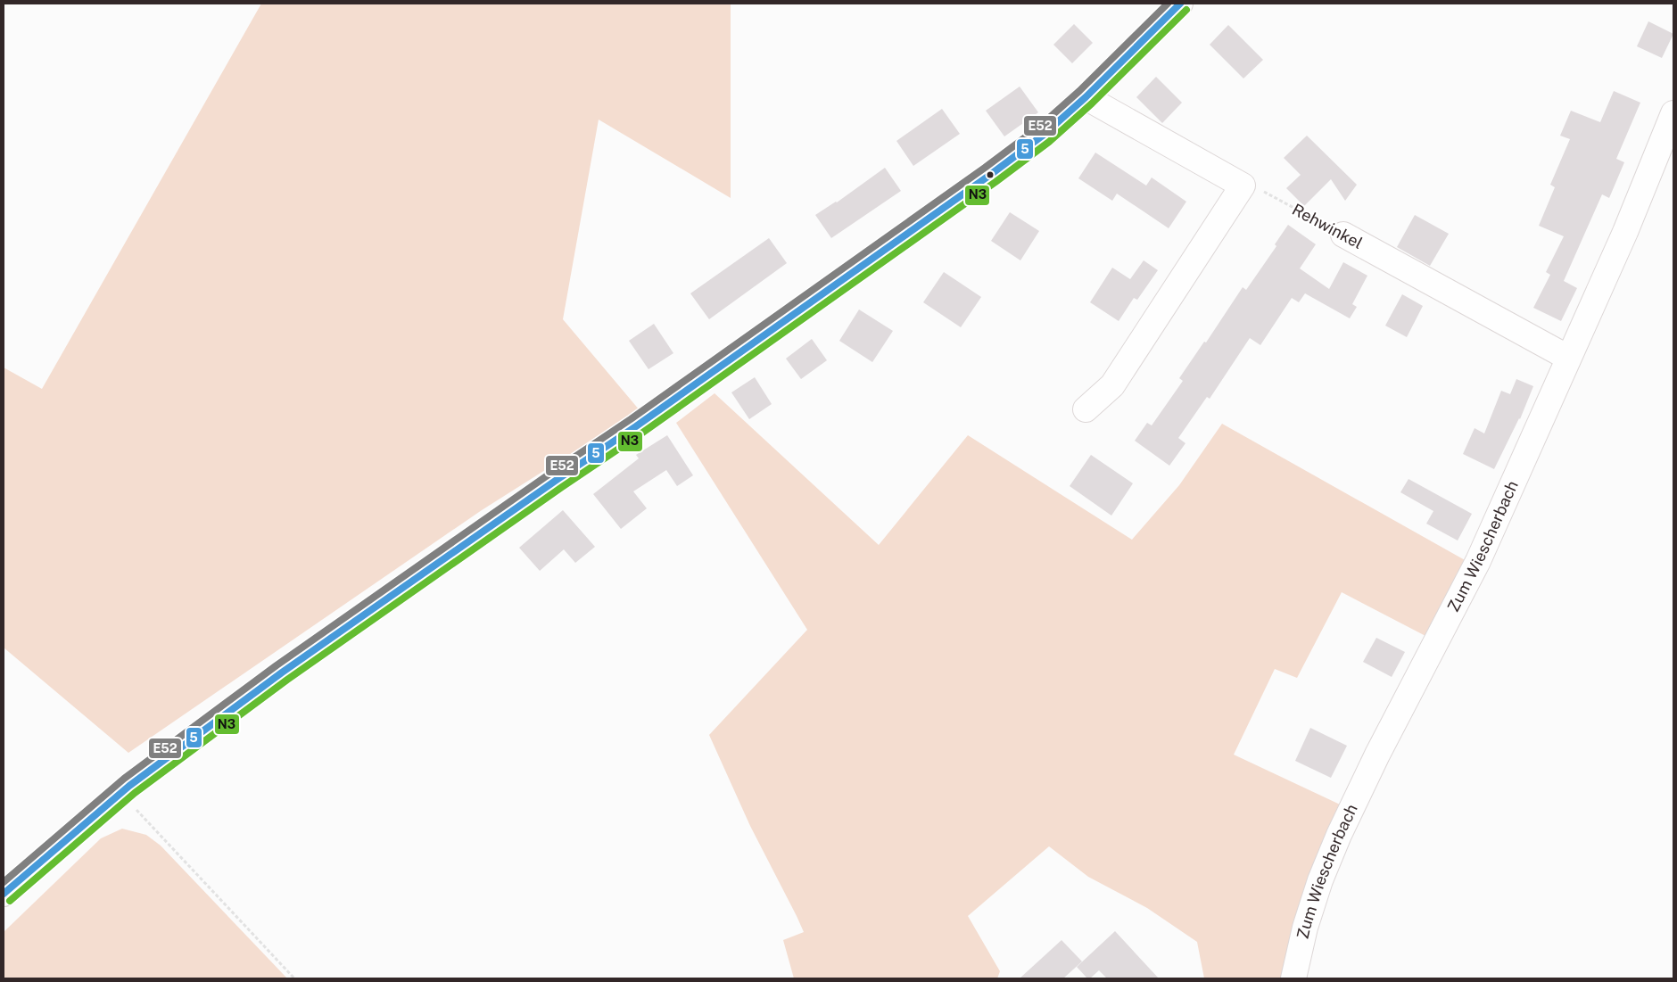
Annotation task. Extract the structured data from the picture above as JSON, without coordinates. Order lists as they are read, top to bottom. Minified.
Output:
{"streets":{"street":["Rehwinkel","Zum Wiescherbach"]},"crossings":[["Rehwinkel","Zum Wiescherbach"]],"lines":["transit line 5","transit line E52","transit line N3"]}
